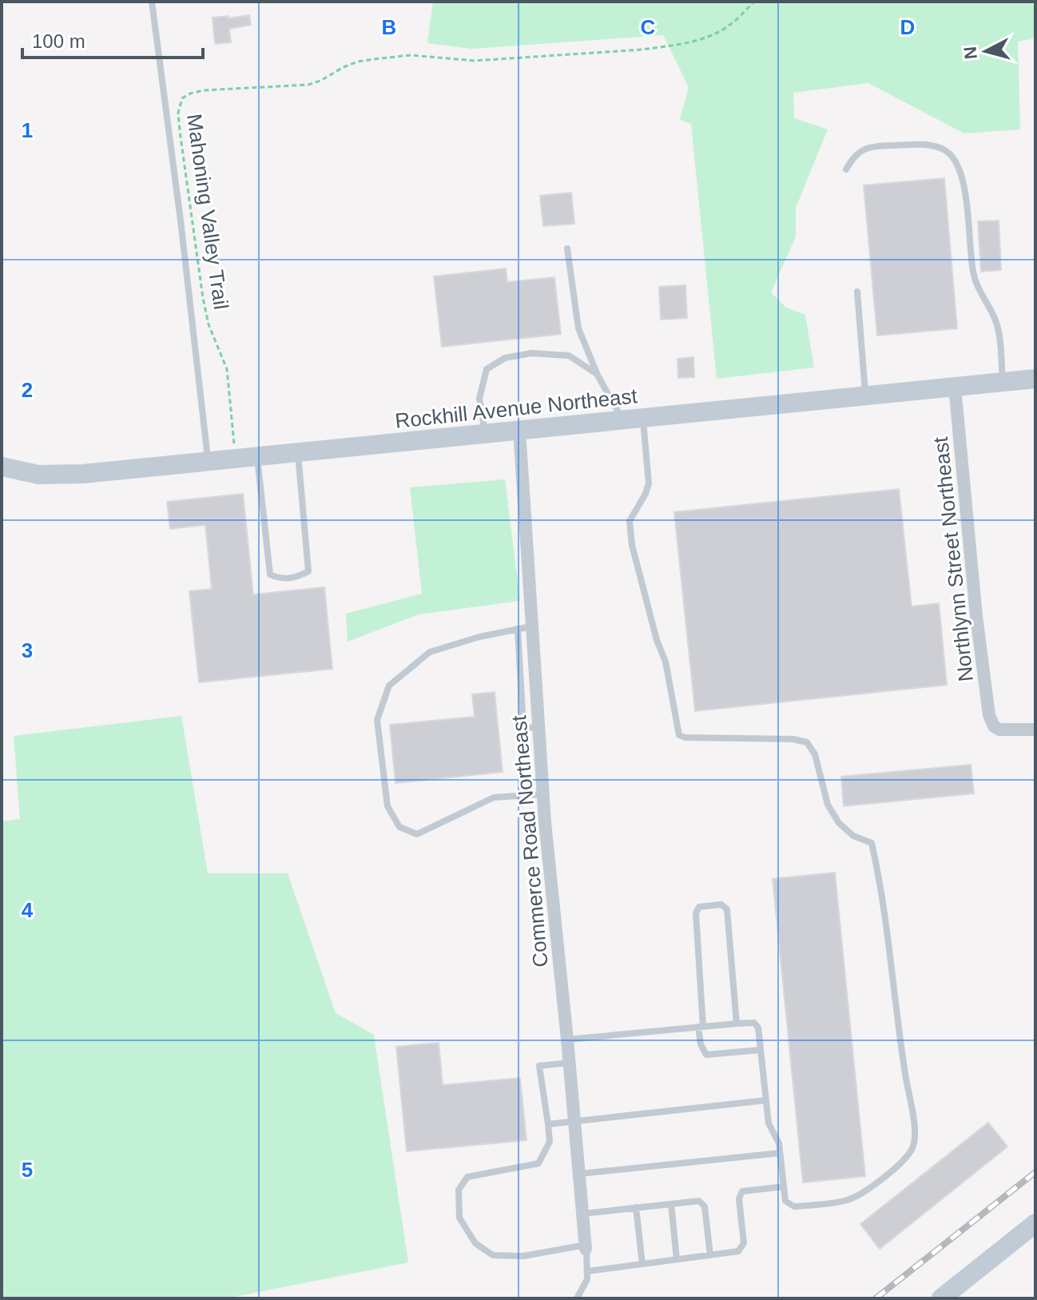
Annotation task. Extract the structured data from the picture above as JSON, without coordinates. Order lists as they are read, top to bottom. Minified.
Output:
{"streets":{"street":["Rockhill Avenue Northeast","Northlynn Street Northeast","Commerce Road Northeast"],"path":["Mahoning Valley Trail"]},"crossings":[["Mahoning Valley Trail","Rockhill Avenue Northeast"],["Rockhill Avenue Northeast","Northlynn Street Northeast"],["Rockhill Avenue Northeast","Commerce Road Northeast"]],"scale_bar":"100 m","north":"left","grid":{"columns":["B","C","D"],"rows":["1","2","3","4","5"]}}
